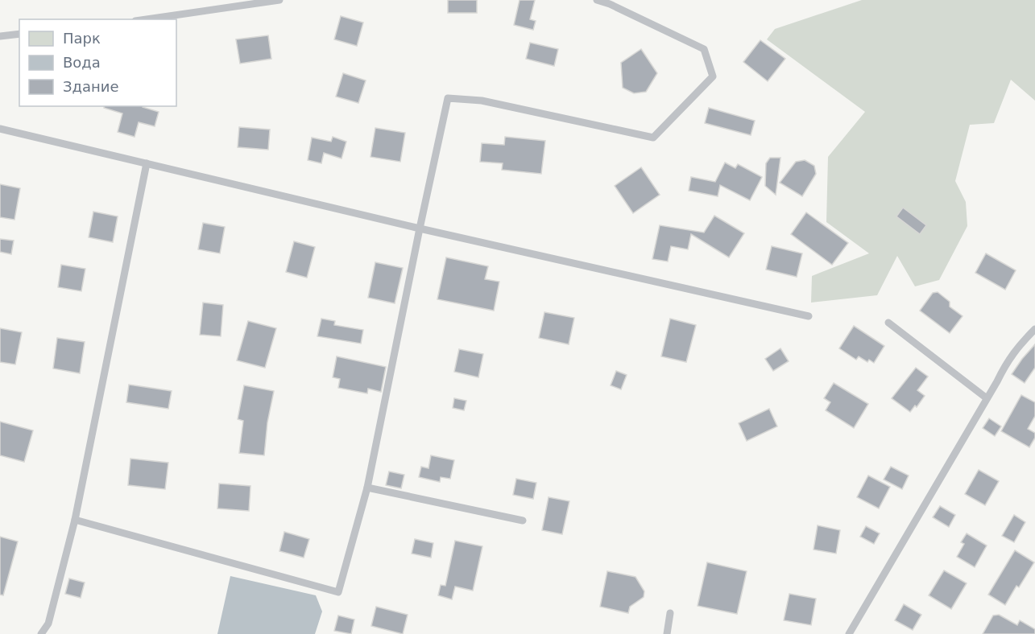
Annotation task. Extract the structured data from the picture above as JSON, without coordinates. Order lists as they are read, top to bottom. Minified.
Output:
{"legend":["Парк","Вода","Здание"]}
